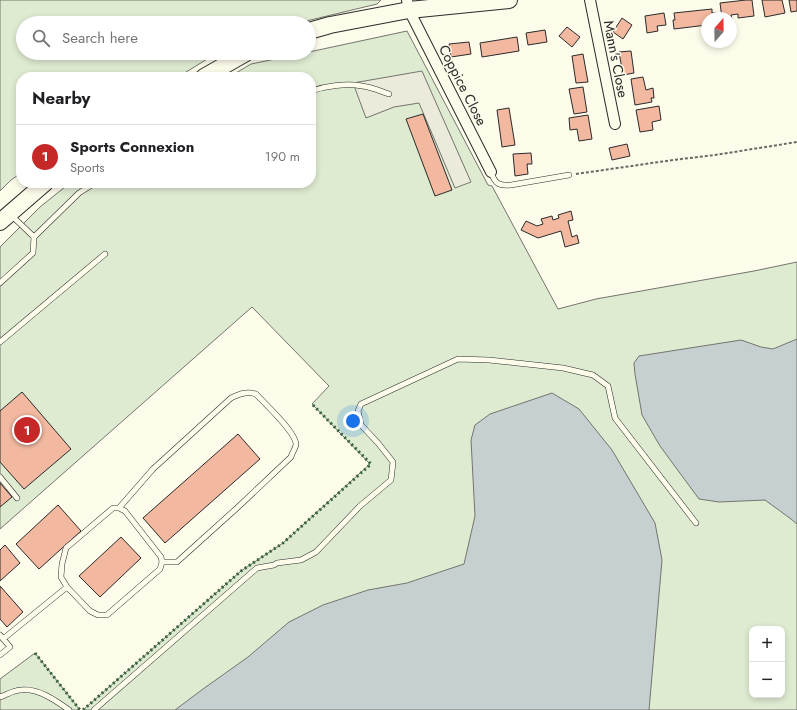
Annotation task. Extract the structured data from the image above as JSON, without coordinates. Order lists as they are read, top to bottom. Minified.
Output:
{"streets":{"street":["Mann's Close","Coppice Close"]},"north":"top","page":{"search":"Search here","heading":"Nearby","list":[{"mark":"1","name":"Sports Connexion","note":"Sports","value":"190 m"}],"pins":"1","map_buttons":["+","−"]}}
